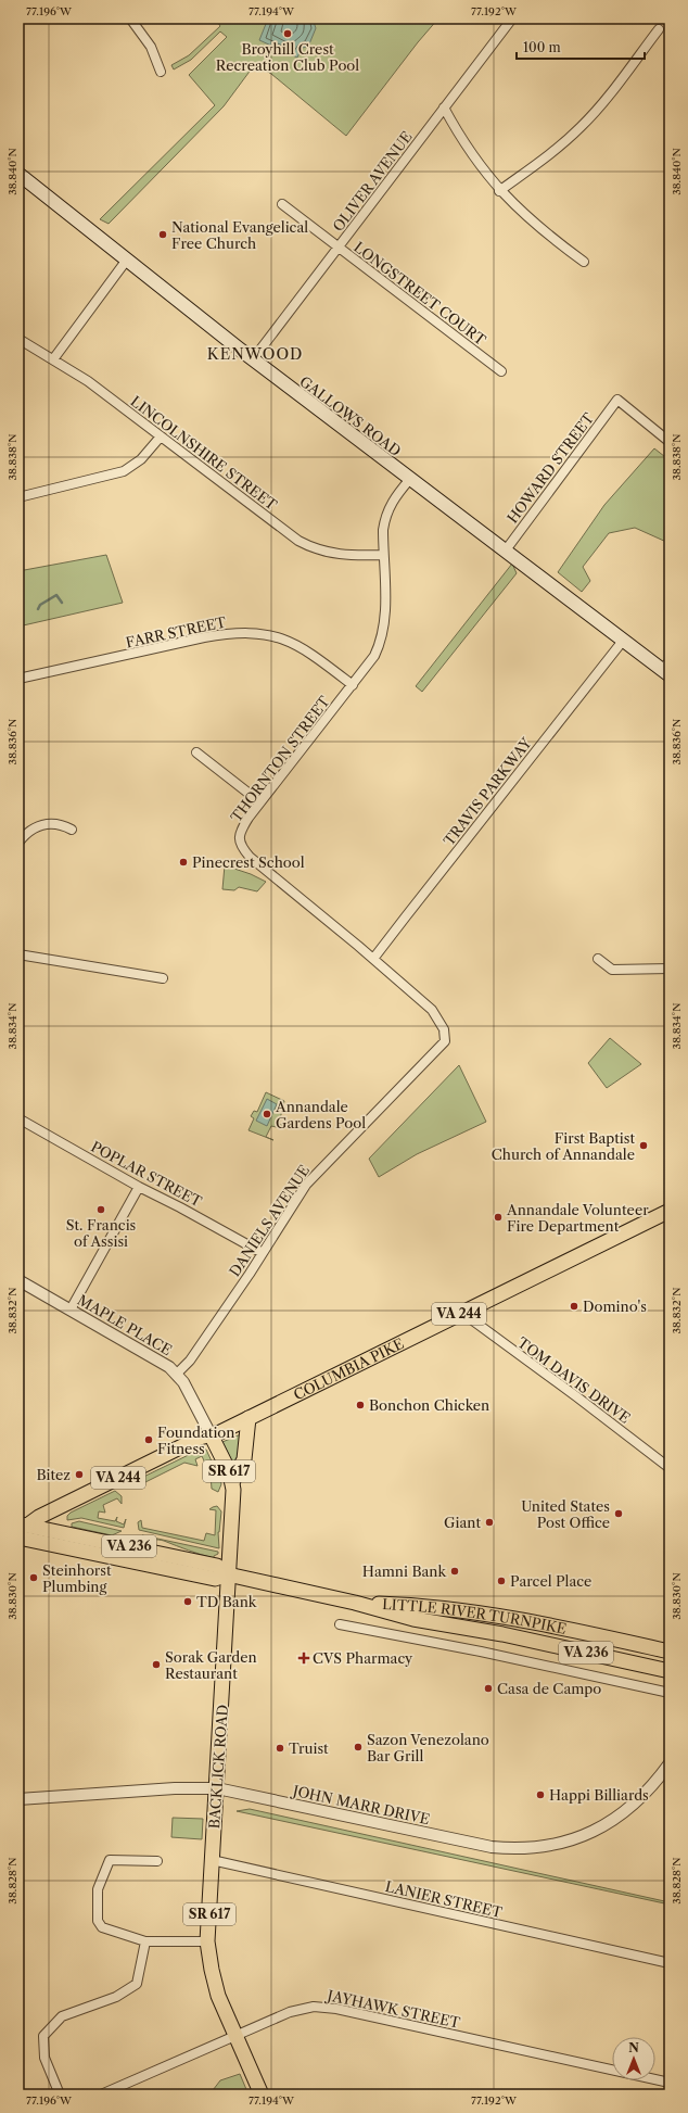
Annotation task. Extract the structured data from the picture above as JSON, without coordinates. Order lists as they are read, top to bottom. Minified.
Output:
{"streets":{"main road":["GALLOWS ROAD","VA 244","COLUMBIA PIKE","SR 617","VA 236","LITTLE RIVER TURNPIKE","BACKLICK ROAD"],"street":["OLIVER AVENUE","LONGSTREET COURT","LINCOLNSHIRE STREET","HOWARD STREET","FARR STREET","THORNTON STREET","TRAVIS PARKWAY","POPLAR STREET","DANIELS AVENUE","MAPLE PLACE","TOM DAVIS DRIVE","JOHN MARR DRIVE","LANIER STREET","JAYHAWK STREET"]},"crossings":[["OLIVER AVENUE","LONGSTREET COURT"],["OLIVER AVENUE","GALLOWS ROAD"],["GALLOWS ROAD","HOWARD STREET"],["GALLOWS ROAD","THORNTON STREET"],["GALLOWS ROAD","TRAVIS PARKWAY"],["LINCOLNSHIRE STREET","THORNTON STREET"],["FARR STREET","THORNTON STREET"],["THORNTON STREET","TRAVIS PARKWAY"],["THORNTON STREET","DANIELS AVENUE"],["POPLAR STREET","DANIELS AVENUE"],["DANIELS AVENUE","MAPLE PLACE"],["MAPLE PLACE","COLUMBIA PIKE"],["MAPLE PLACE","BACKLICK ROAD"],["COLUMBIA PIKE","TOM DAVIS DRIVE"],["COLUMBIA PIKE","LITTLE RIVER TURNPIKE"],["COLUMBIA PIKE","BACKLICK ROAD"],["LITTLE RIVER TURNPIKE","BACKLICK ROAD"],["BACKLICK ROAD","JOHN MARR DRIVE"],["BACKLICK ROAD","LANIER STREET"],["BACKLICK ROAD","JAYHAWK STREET"]],"districts":["KENWOOD"],"places":{"other":["Broyhill Crest Recreation Club Pool","National Evangelical Free Church","Pinecrest School","Annandale Gardens Pool","First Baptist Church of Annandale","St. Francis of Assisi","Annandale Volunteer Fire Department","Domino's","Bonchon Chicken","Foundation Fitness","Bitez","United States Post Office","Giant","Hamni Bank","Steinhorst Plumbing","Parcel Place","TD Bank","Sorak Garden Restaurant","Casa de Campo","Sazon Venezolano Bar Grill","Truist","Happi Billiards"],"health":["CVS Pharmacy"]},"scale_bar":"100 m","north":"top","coordinates":["77.196°W","77.194°W","77.192°W","38.840°N","38.838°N","38.836°N","38.834°N","38.832°N","38.830°N","38.828°N"]}
